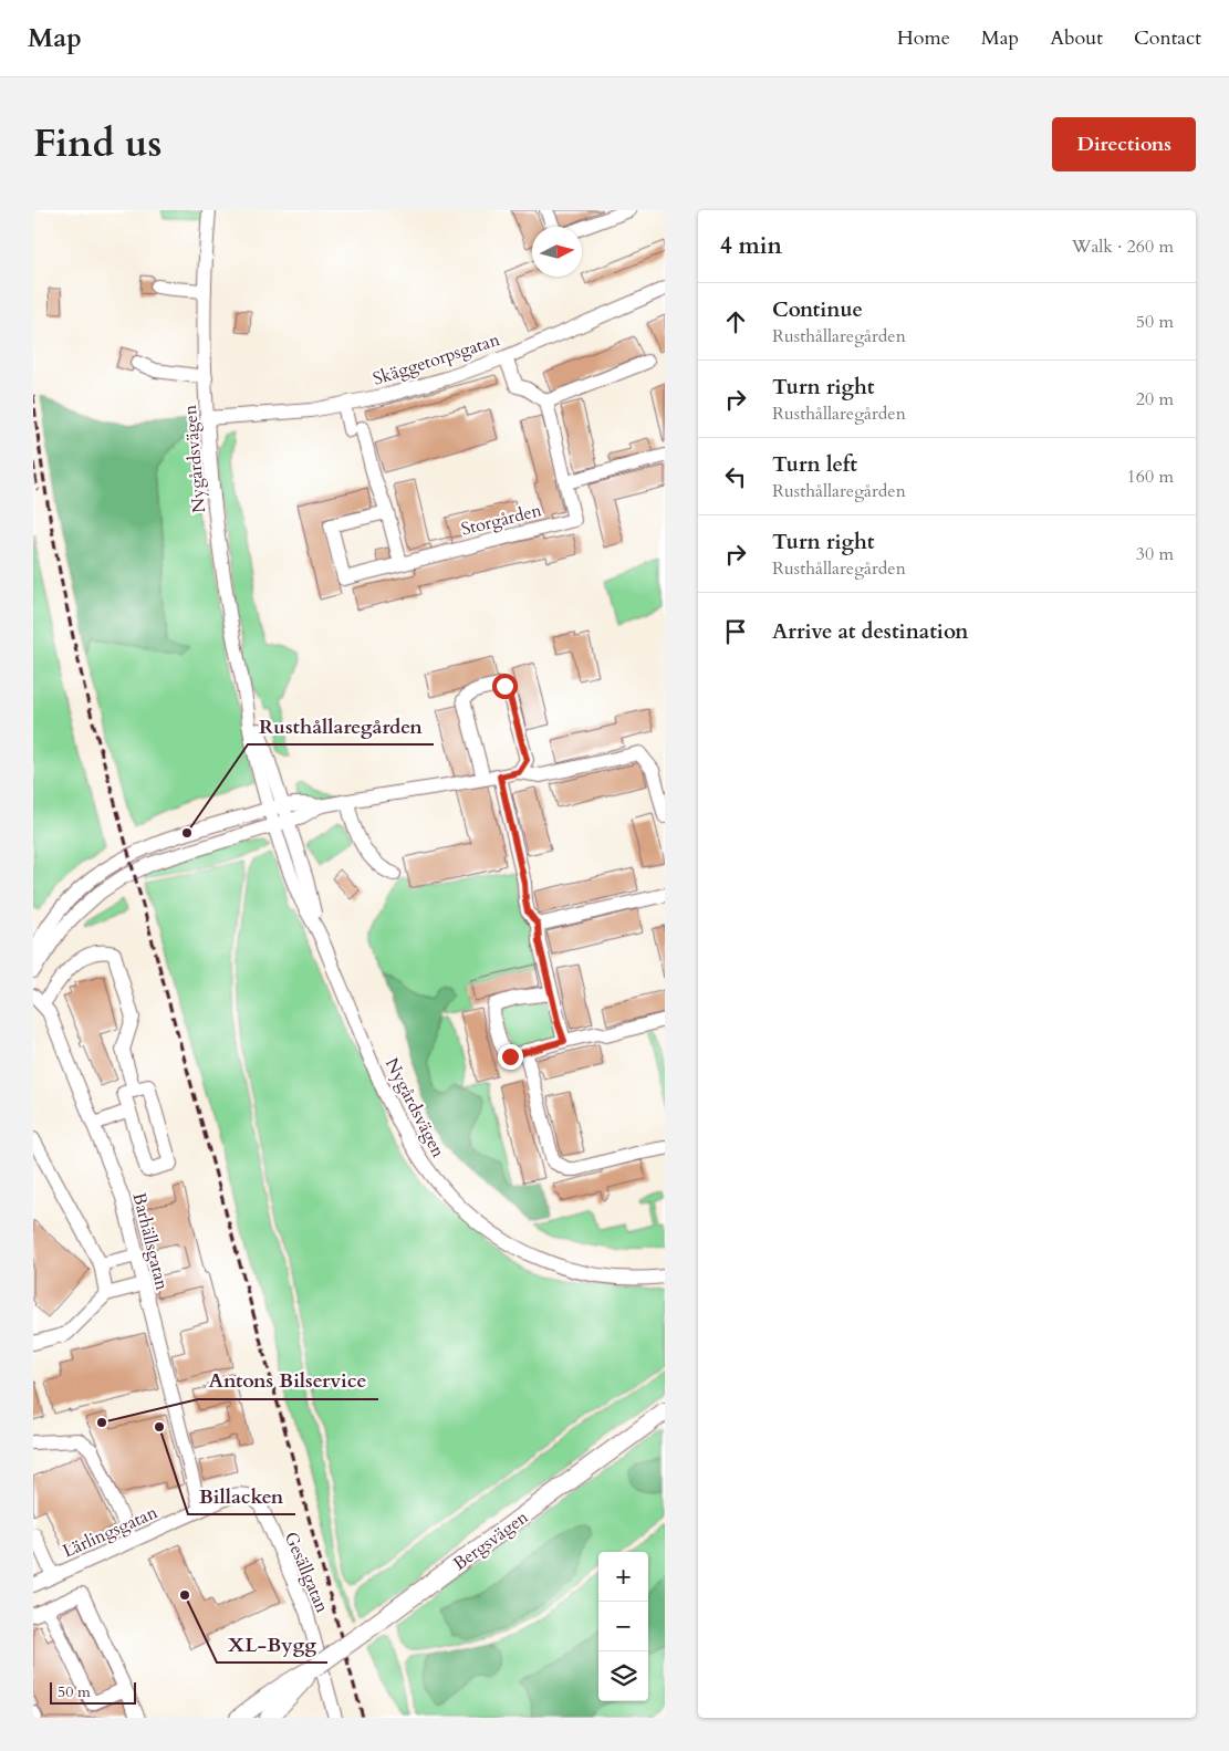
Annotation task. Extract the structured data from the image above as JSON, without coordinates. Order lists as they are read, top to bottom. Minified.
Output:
{"streets":{"main road":["Bergsvägen"],"street":["Skäggetorpsgatan","Nygårdsvägen","Storgården","Barhällsgatan","Lärlingsgatan","Gesällgatan"]},"crossings":[["Skäggetorpsgatan","Nygårdsvägen"],["Barhällsgatan","Lärlingsgatan"],["Barhällsgatan","Gesällgatan"],["Lärlingsgatan","Gesällgatan"]],"places":["Rusthållaregården","Antons Bilservice","Billacken","XL-Bygg"],"scale_bar":"50 m","north":"right","page":{"header":"Map","nav":["Home","Map","About","Contact"],"title":"Find us","buttons":"Directions","heading":["4 min","Walk · 260 m"],"list":[["Continue","Rusthållaregården","50 m"],["Turn right","Rusthållaregården","20 m"],["Turn left","Rusthållaregården","160 m"],["Turn right","Rusthållaregården","30 m"],"Arrive at destination"],"map_buttons":["+","−"],"scale":"50 m"}}
